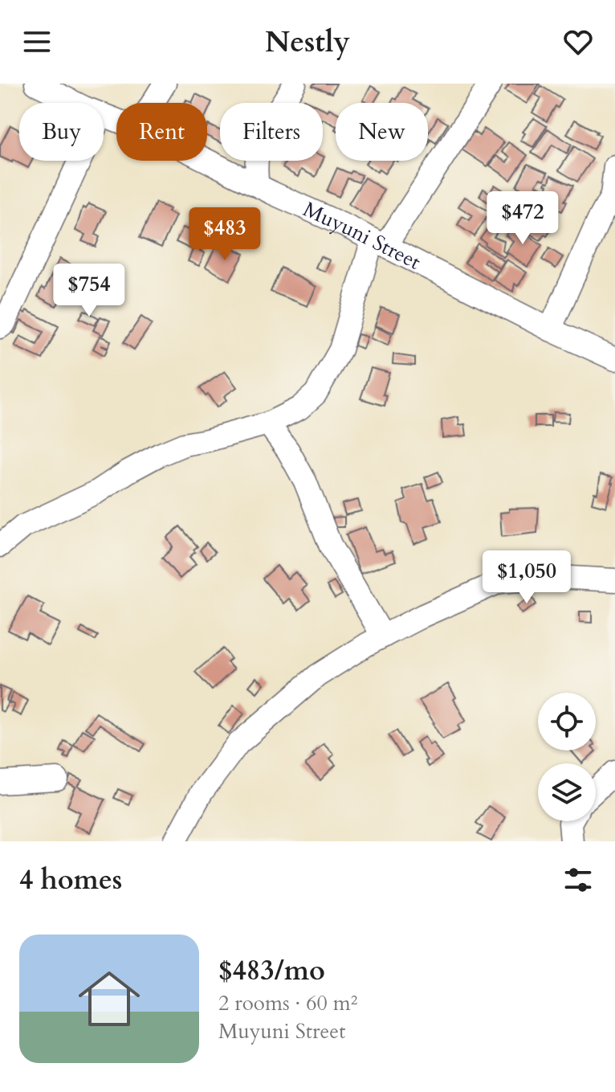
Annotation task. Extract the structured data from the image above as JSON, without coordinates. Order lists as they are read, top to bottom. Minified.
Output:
{"streets":{"street":["Muyuni Street"]},"page":{"header":"Nestly","chip":["Buy","Rent","Filters","New"],"price":["$472","$483","$754","$1,050"],"heading":"4 homes","list":[{"name":"$483/mo","note":"2 rooms · 60 m² · Muyuni Street"}]}}
